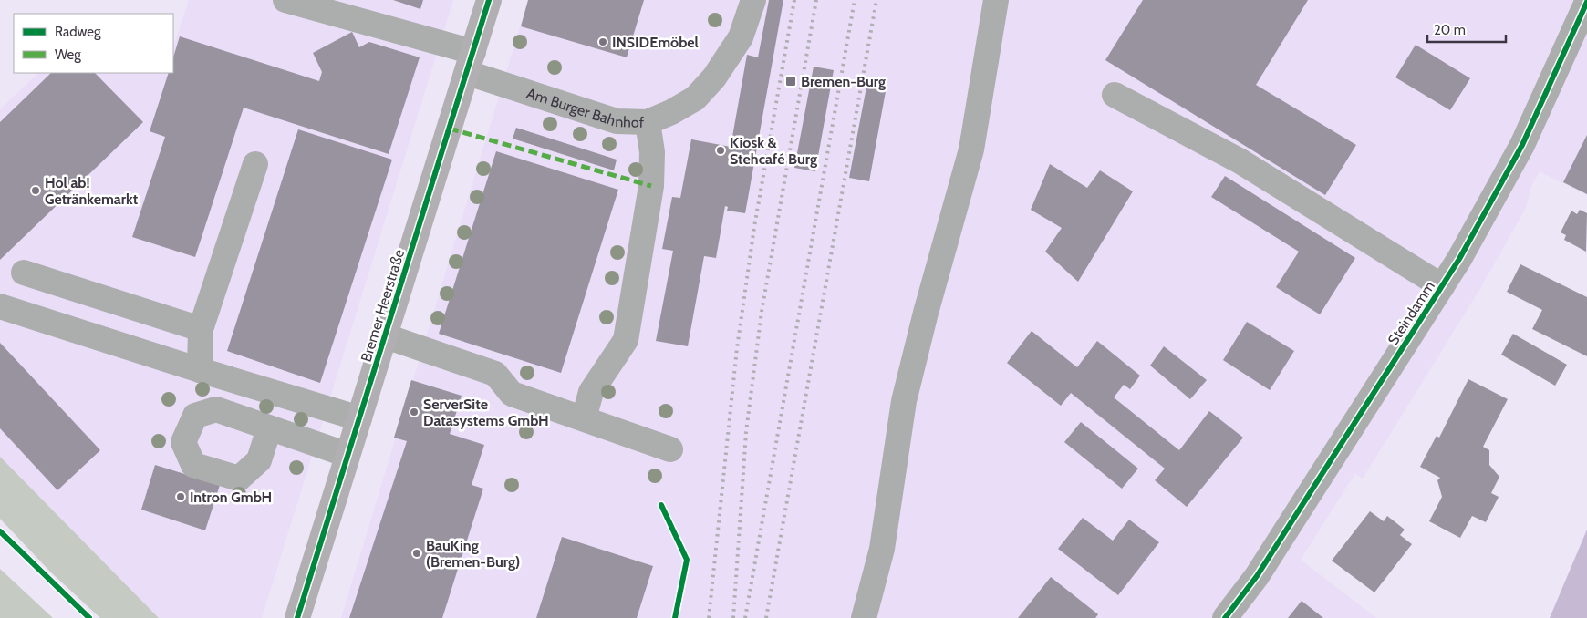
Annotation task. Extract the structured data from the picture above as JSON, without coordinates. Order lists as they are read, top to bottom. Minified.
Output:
{"streets":{"main road":["Bremer Heerstraße"],"street":["Am Burger Bahnhof","Steindamm"]},"crossings":[["Am Burger Bahnhof","Bremer Heerstraße"]],"places":{"other":["INSIDEmöbel","Kiosk & Stehcafé Burg","Hol ab! Getränkemarkt","ServerSite Datasystems GmbH","Intron GmbH","BauKing (Bremen-Burg)"],"transit":["Bremen-Burg"]},"legend":["Radweg","Weg"],"scale_bar":"20 m"}
